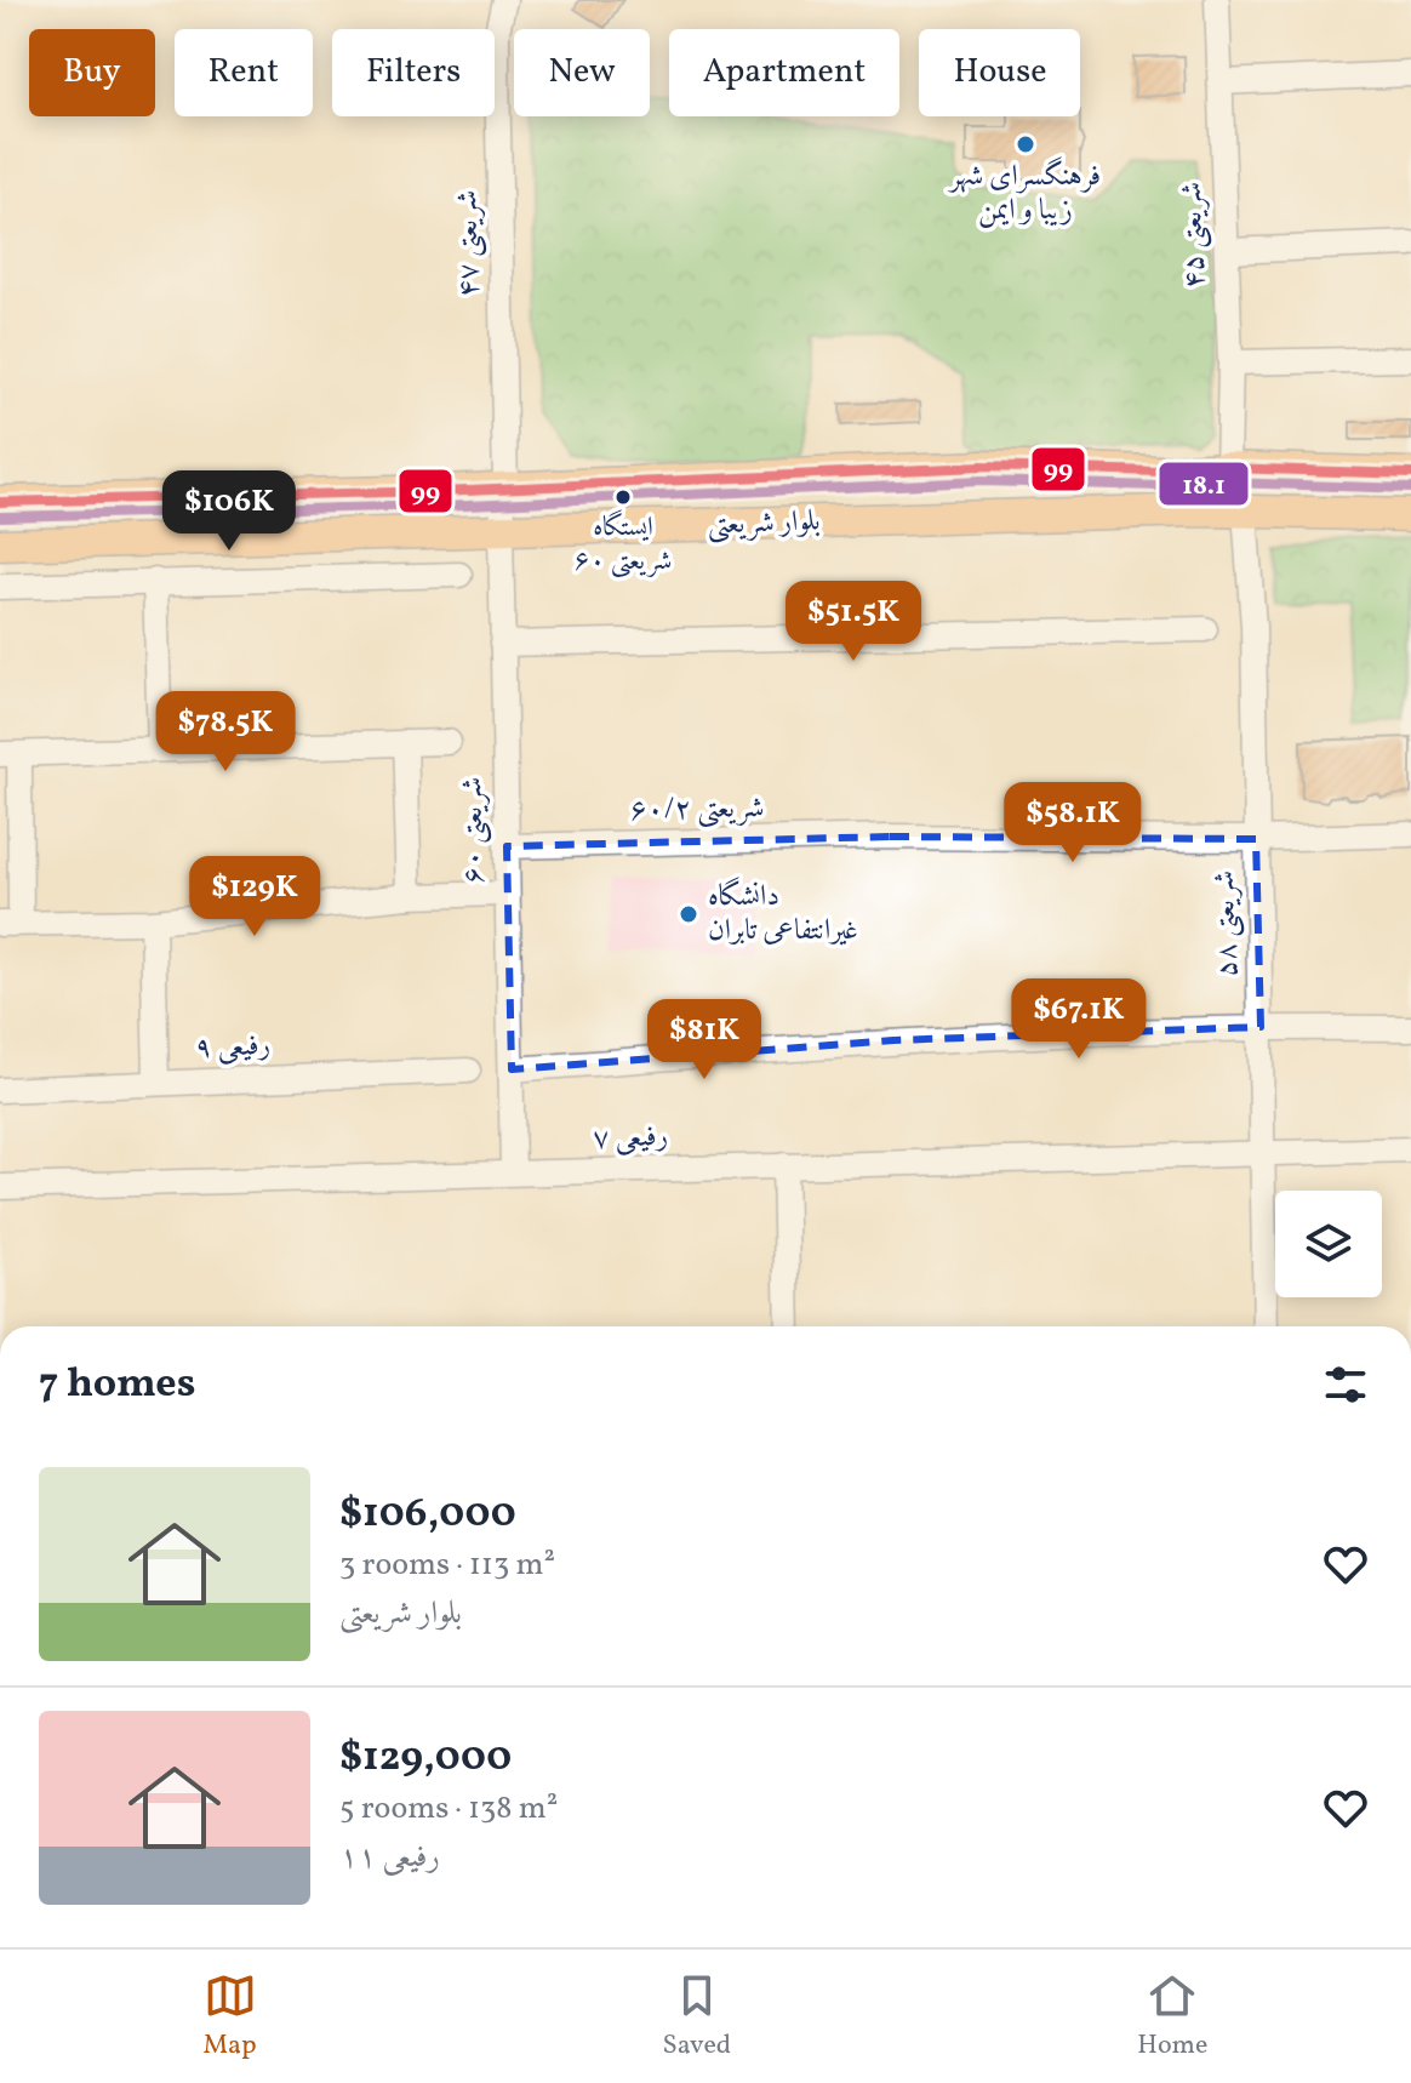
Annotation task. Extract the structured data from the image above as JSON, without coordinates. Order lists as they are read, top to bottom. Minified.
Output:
{"streets":{"main road":["بلوار شریعتی"],"street":["شریعتی ۴۵","شریعتی ۴۷","شریعتی ۶۰/۲","شریعتی ۶۰","شریعتی ۵۸","رفیعی ۹","رفیعی ۷"]},"crossings":[["شریعتی ۴۵","بلوار شریعتی"],["شریعتی ۴۷","بلوار شریعتی"],["شریعتی ۴۷","شریعتی ۶۰"],["بلوار شریعتی","شریعتی ۶۰"],["بلوار شریعتی","شریعتی ۵۸"],["شریعتی ۶۰/۲","شریعتی ۶۰"],["شریعتی ۶۰/۲","شریعتی ۵۸"],["شریعتی ۶۰","رفیعی ۷"],["شریعتی ۵۸","رفیعی ۷"]],"places":["فرهنگسرای شهر زیبا و ایمن","ایستگاه شریعتی ۶۰","دانشگاه غیرانتفاعی تابران"],"lines":["transit line 99","transit line 18.1"],"page":{"chip":["Buy","Rent","Filters","New","Apartment","House"],"price":["$106K","$51.5K","$78.5K","$58.1K","$129K","$67.1K","$81K"],"heading":"7 homes","list":[{"name":"$106,000","note":"3 rooms · 113 m² · بلوار شریعتی"},{"name":"$129,000","note":"5 rooms · 138 m² · رفیعی ۱۱"}],"tabs":["Map","Saved","Home"]}}
